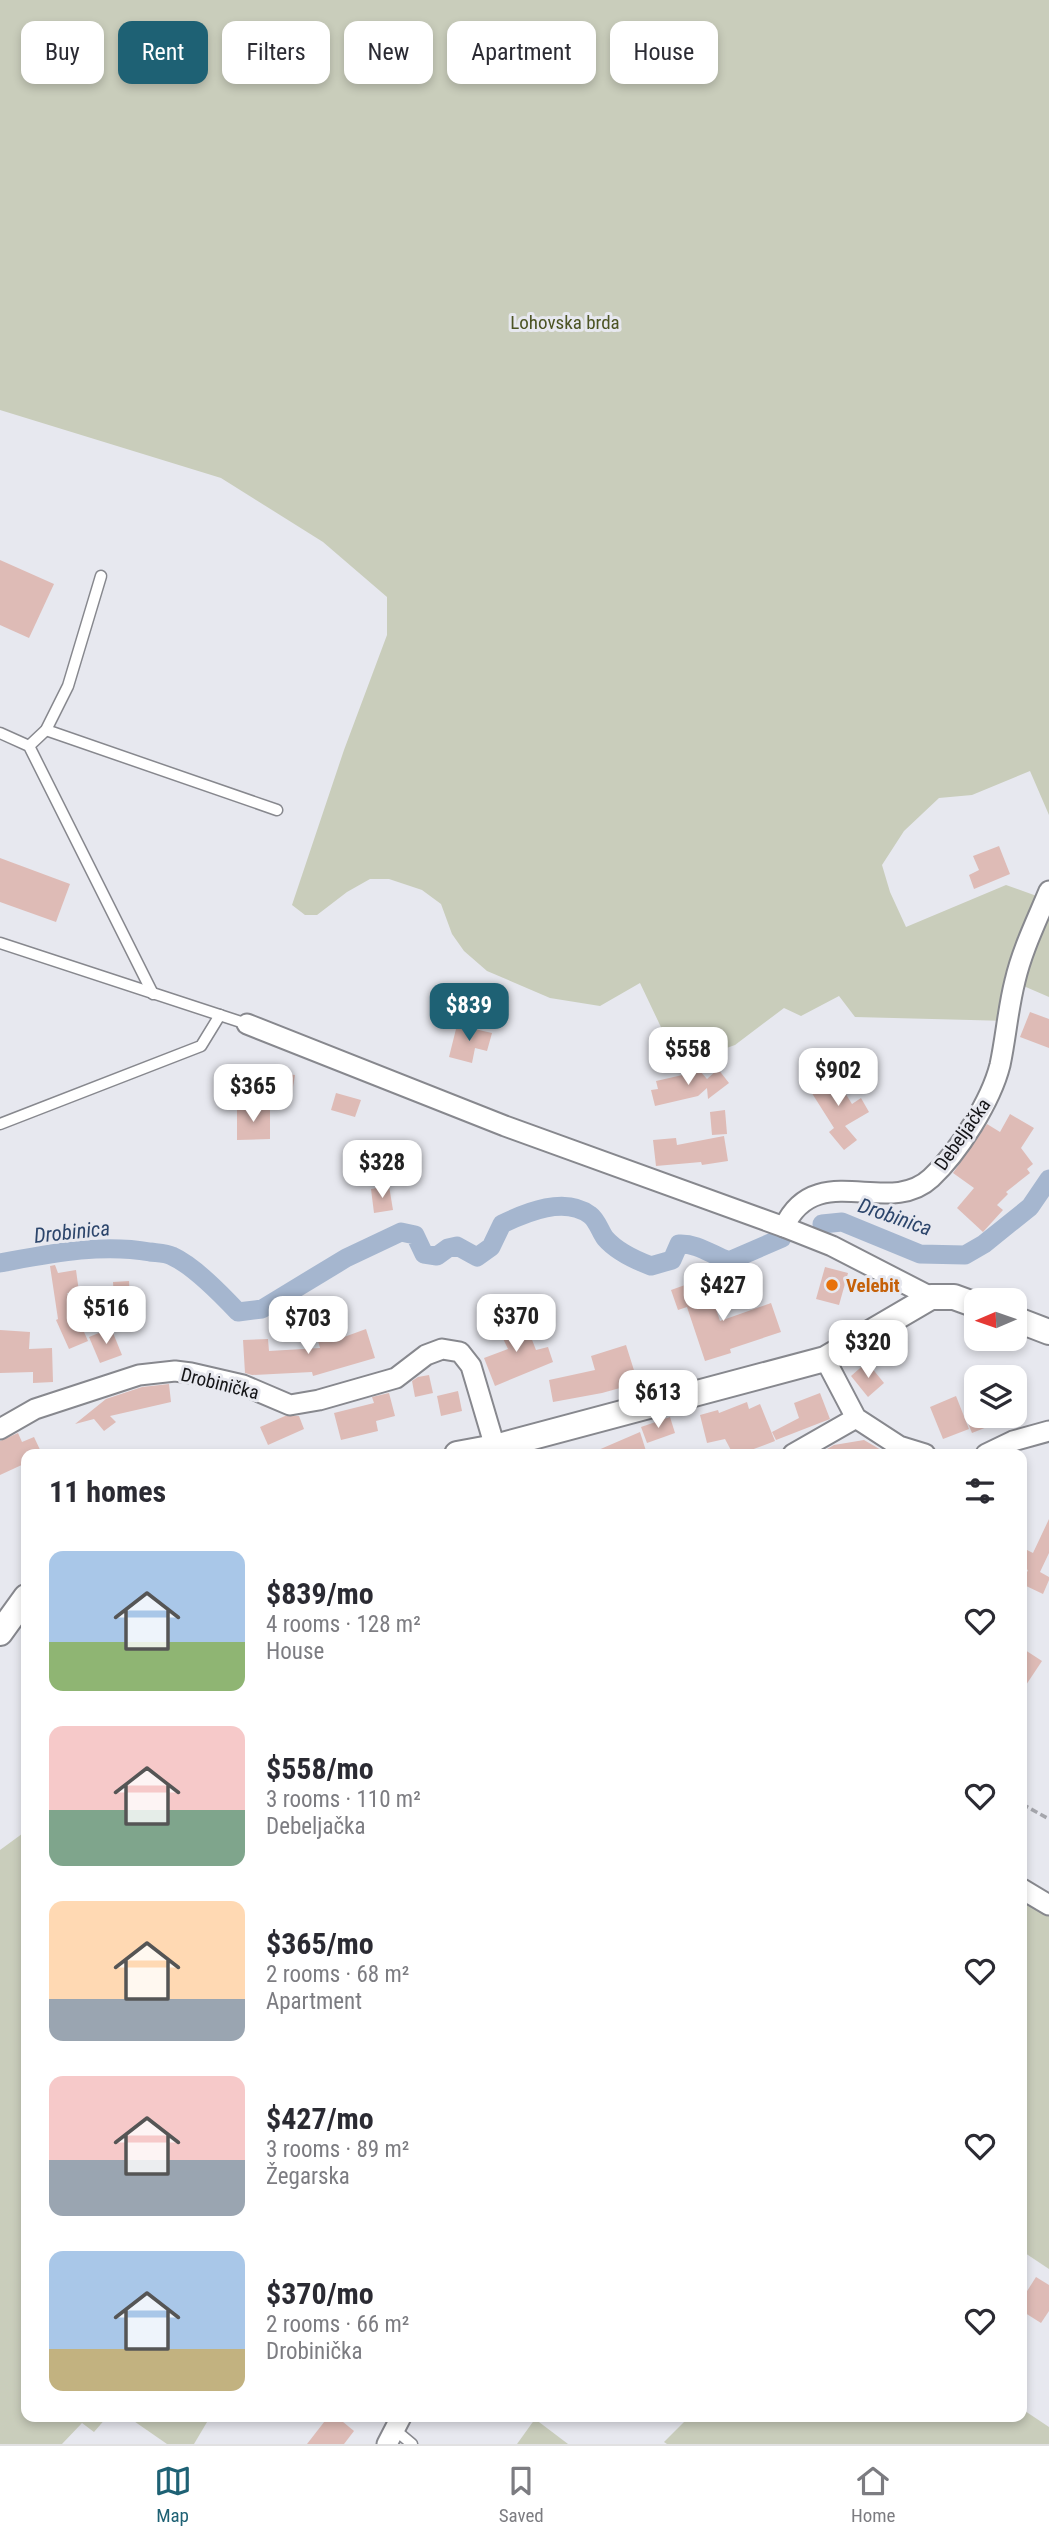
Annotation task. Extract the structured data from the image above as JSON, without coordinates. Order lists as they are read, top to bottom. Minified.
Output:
{"streets":{"street":["Debeljačka","Drobinička"]},"water":["Drobinica"],"parks":["Lohovska brda"],"places":["Velebit"],"north":"left","page":{"chip":["Buy","Rent","Filters","New","Apartment","House"],"price":["$839","$558","$902","$365","$328","$427","$516","$370","$703","$320","$613"],"heading":"11 homes","list":[{"name":"$839/mo","note":"4 rooms · 128 m² · House"},{"name":"$558/mo","note":"3 rooms · 110 m² · Debeljačka"},{"name":"$365/mo","note":"2 rooms · 68 m² · Apartment"},{"name":"$427/mo","note":"3 rooms · 89 m² · Žegarska"},{"name":"$370/mo","note":"2 rooms · 66 m² · Drobinička"}],"tabs":["Map","Saved","Home"]}}
